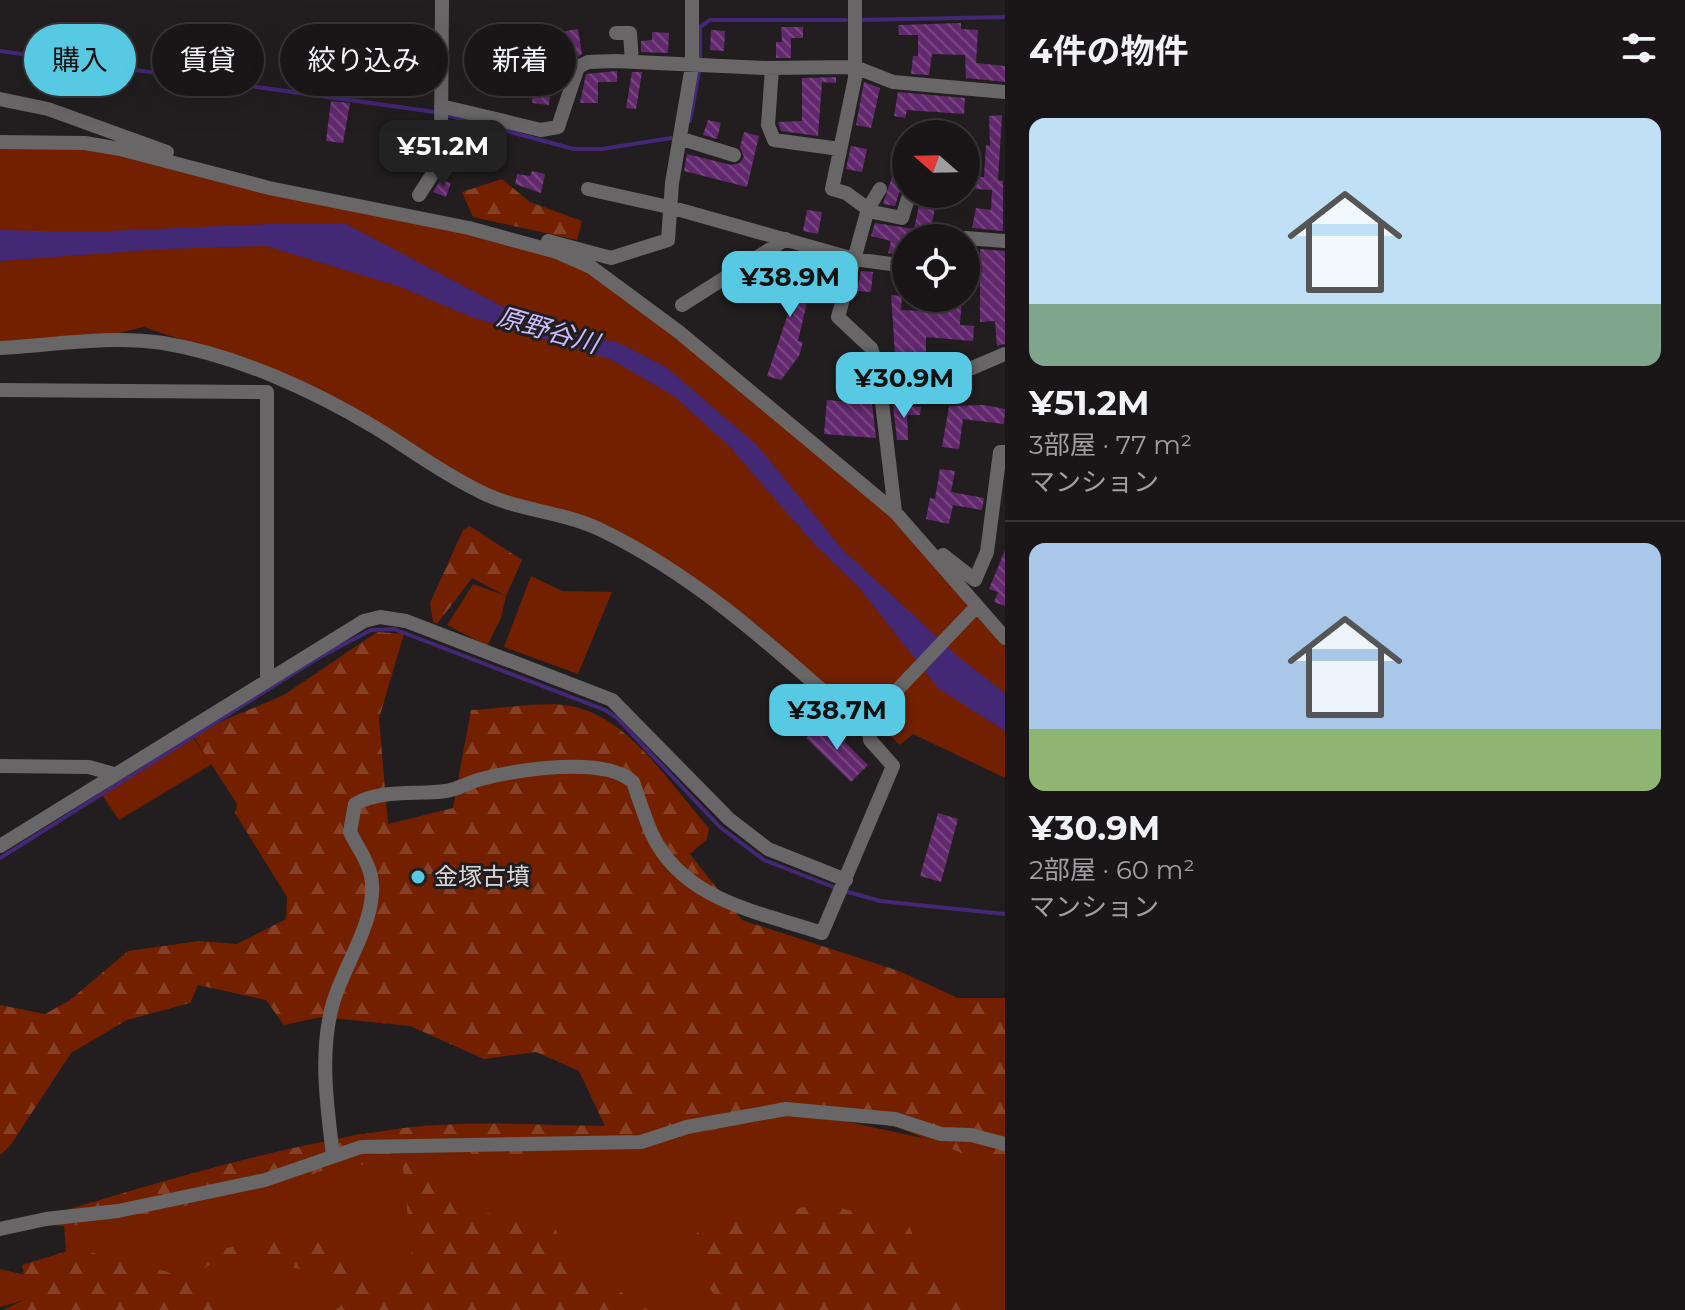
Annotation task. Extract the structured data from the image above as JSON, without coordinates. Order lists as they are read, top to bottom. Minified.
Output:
{"water":["原野谷川"],"places":["金塚古墳"],"north":"left","page":{"heading":"4件の物件","chip":["購入","賃貸","絞り込み","新着"],"list":[{"name":"¥51.2M","note":"3部屋 · 77 m² · マンション"},{"name":"¥30.9M","note":"2部屋 · 60 m² · マンション"}],"price":["¥51.2M","¥38.9M","¥30.9M","¥38.7M"]}}
